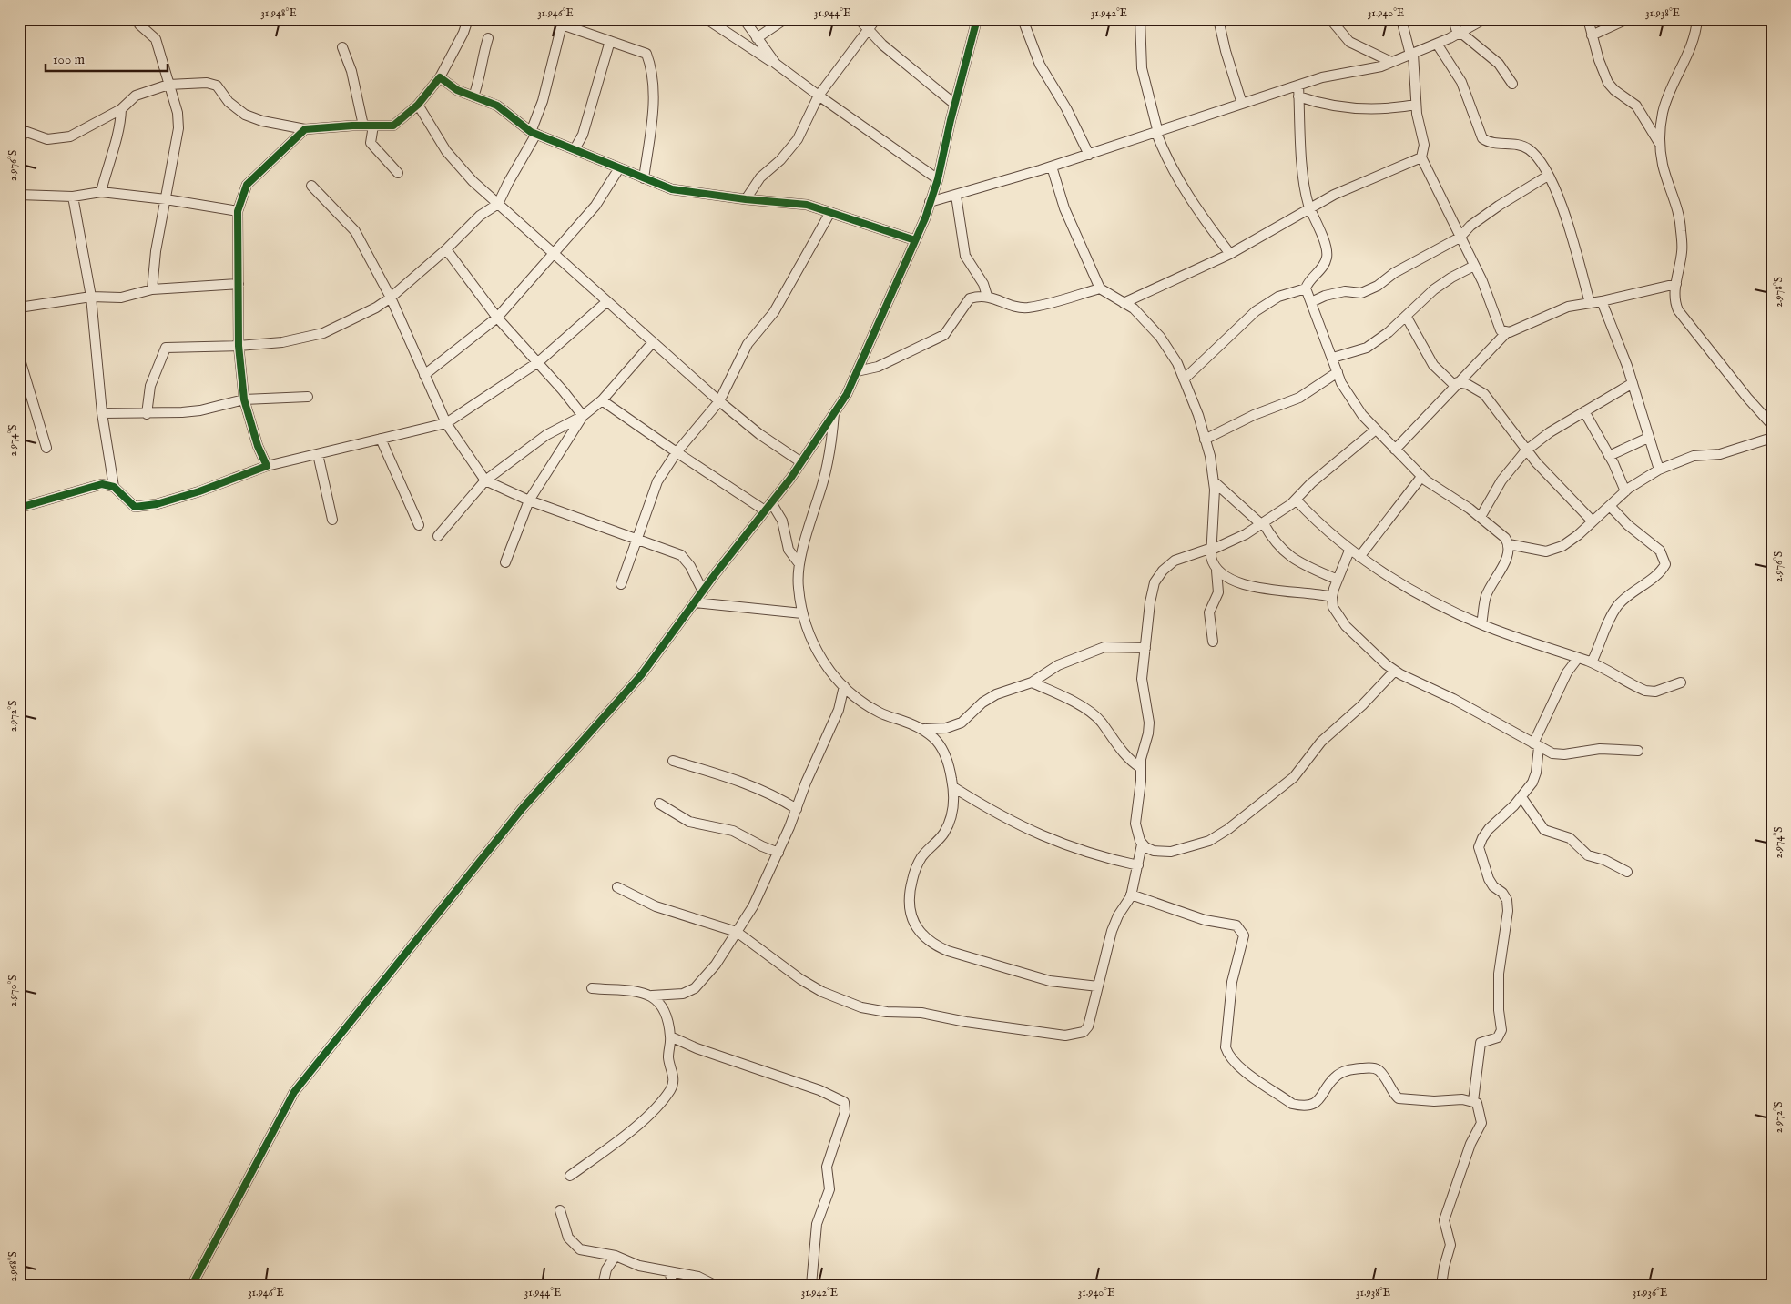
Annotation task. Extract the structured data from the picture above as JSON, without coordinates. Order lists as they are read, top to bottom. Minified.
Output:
{"scale_bar":"100 m","coordinates":["31.948°E","31.946°E","31.944°E","31.942°E","31.940°E","31.938°E","2.976°S","2.978°S","2.974°S","2.972°S","2.970°S","2.968°S","31.936°E"]}
